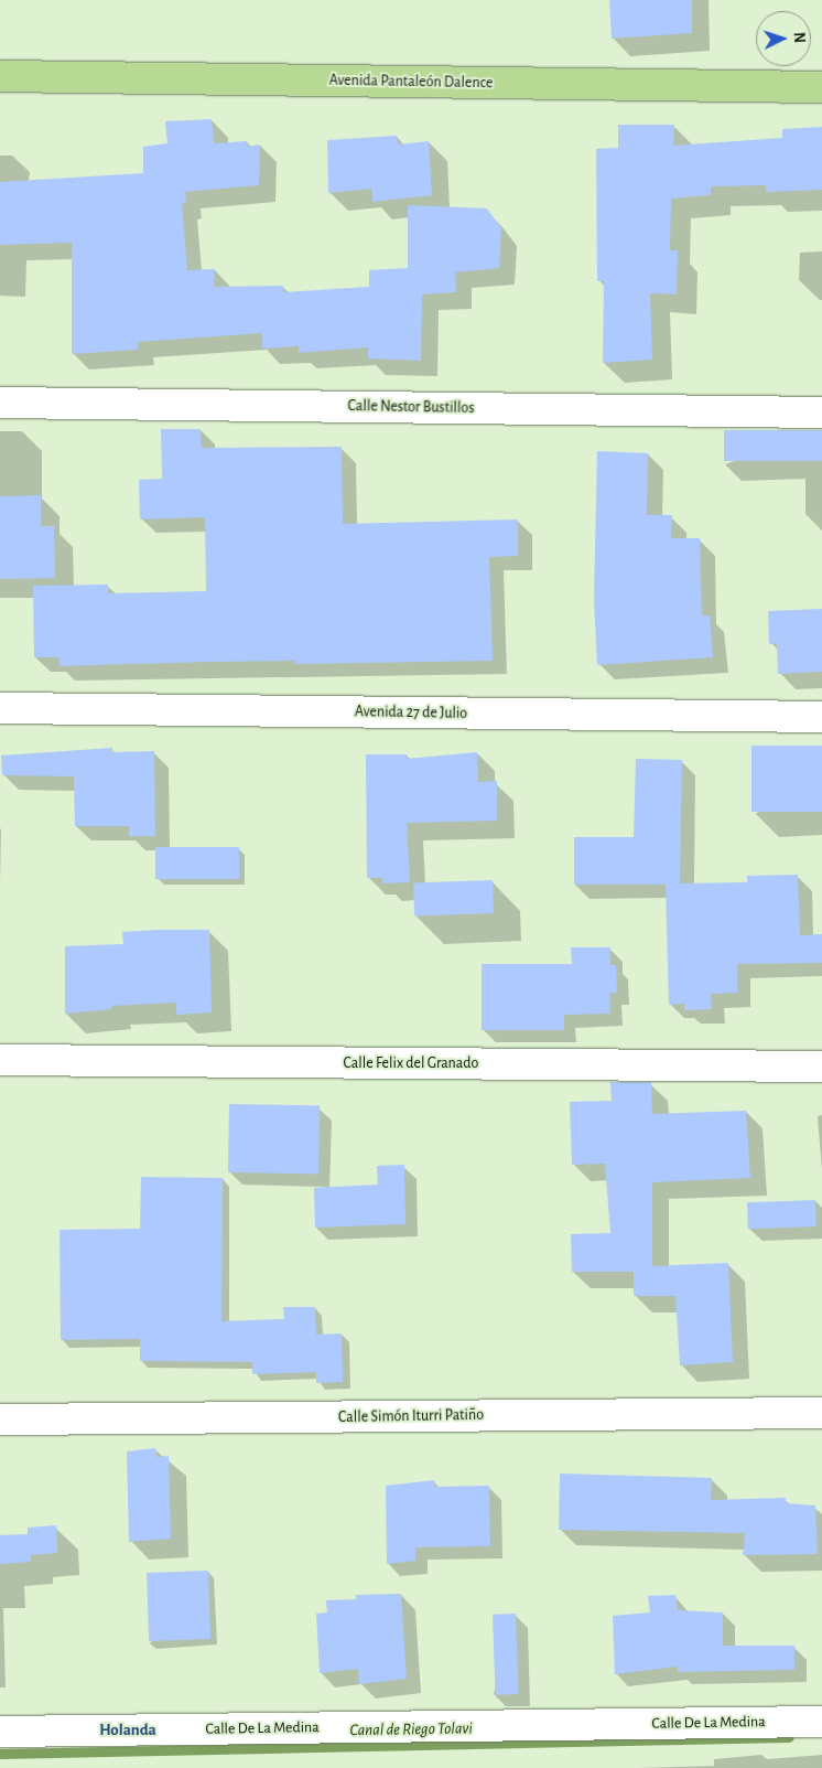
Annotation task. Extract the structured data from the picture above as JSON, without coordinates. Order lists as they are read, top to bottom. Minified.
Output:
{"streets":{"main road":["Avenida Pantaleón Dalence"],"street":["Calle Nestor Bustillos","Avenida 27 de Julio","Calle Felix del Granado","Calle Simón Iturri Patiño","Calle De La Medina"]},"districts":["Holanda"],"water":["Canal de Riego Tolavi"],"north":"right"}
